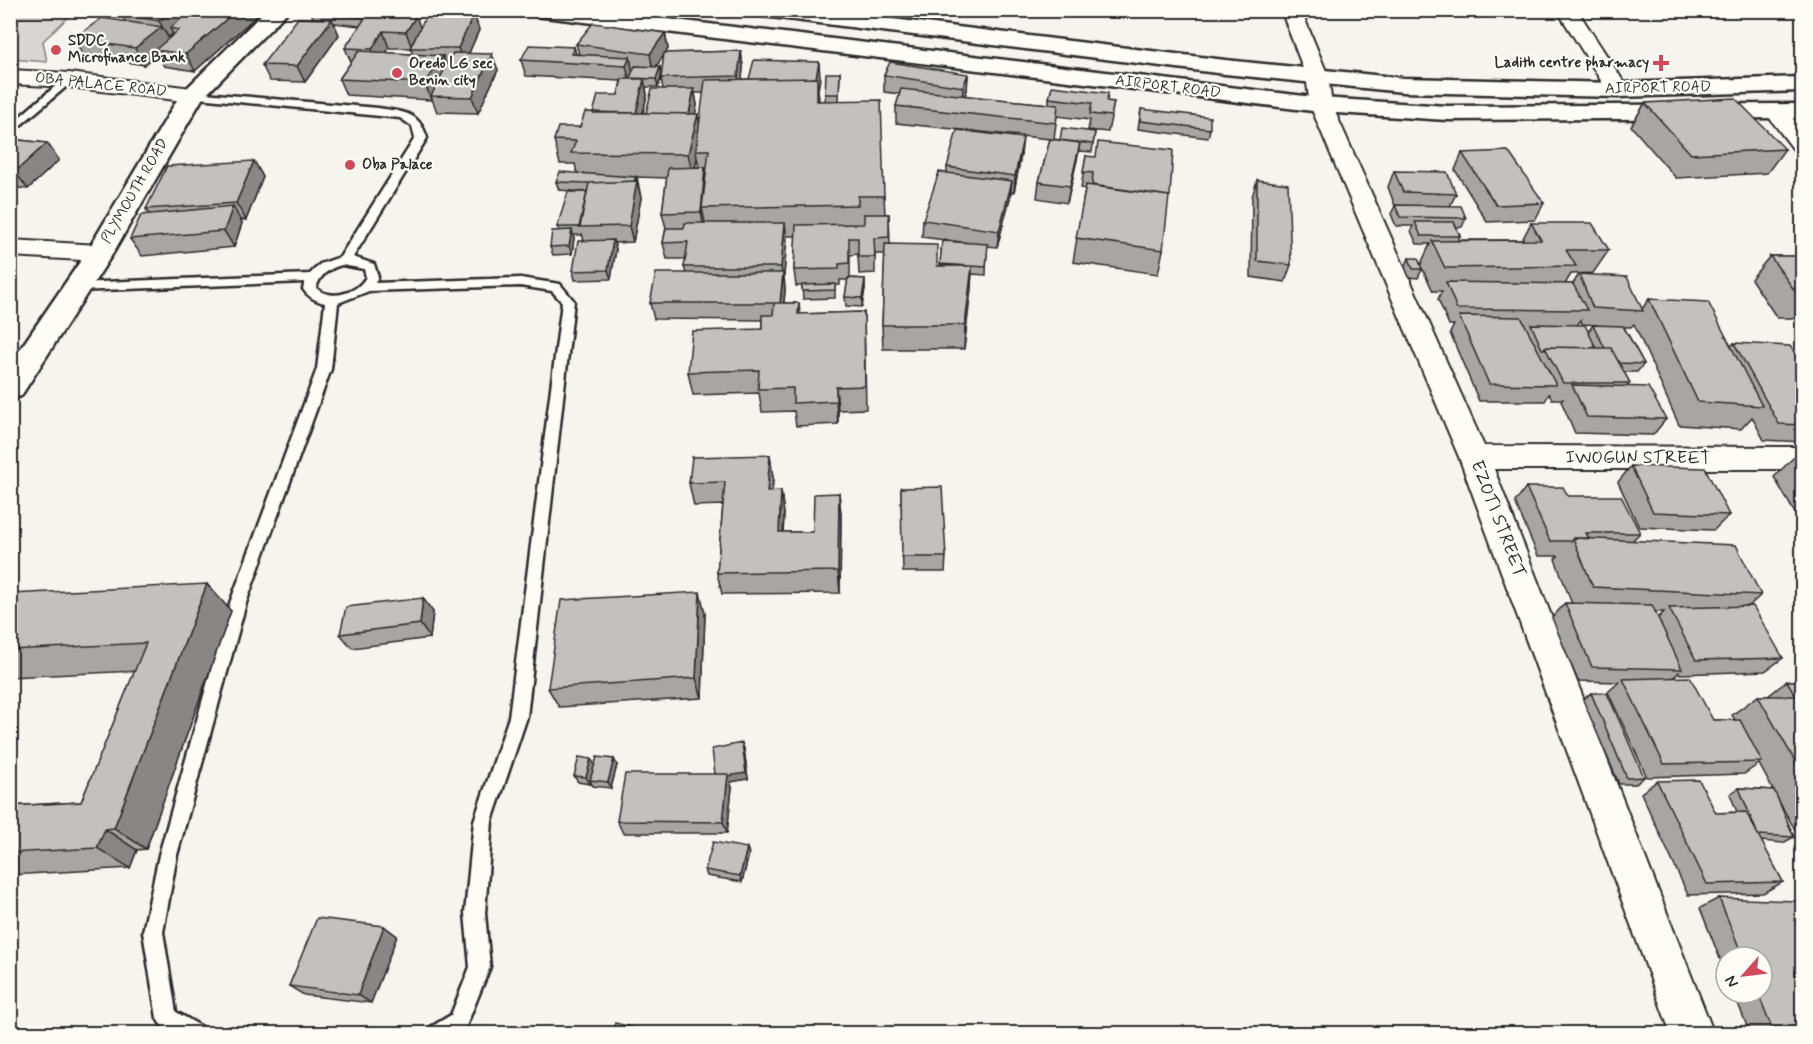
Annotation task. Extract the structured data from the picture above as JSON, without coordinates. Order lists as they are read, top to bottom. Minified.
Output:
{"streets":{"main road":["AIRPORT ROAD","PLYMOUTH ROAD"],"street":["OBA PALACE ROAD","IWOGUN STREET","EZOTI STREET"]},"crossings":[["OBA PALACE ROAD","PLYMOUTH ROAD"],["AIRPORT ROAD","EZOTI STREET"],["IWOGUN STREET","EZOTI STREET"]],"places":{"other":["SDDC Microfinance Bank","Oredo LG sec Benin city","Oba Palace"],"health":["Ladith centre pharmacy"]},"north":"bottom left"}
